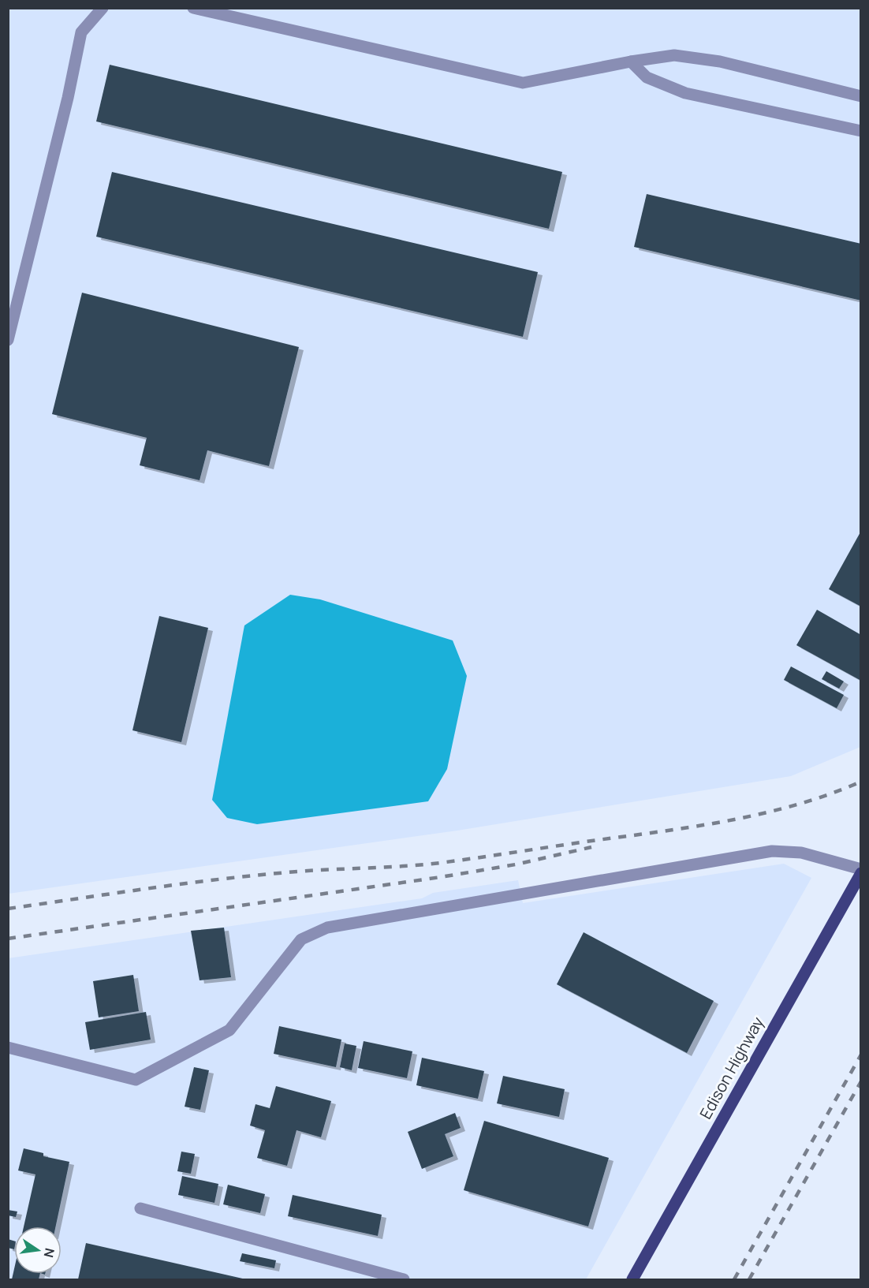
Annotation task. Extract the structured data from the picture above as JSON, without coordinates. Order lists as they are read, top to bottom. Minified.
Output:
{"streets":{"main road":["Edison Highway"]},"north":"right"}
